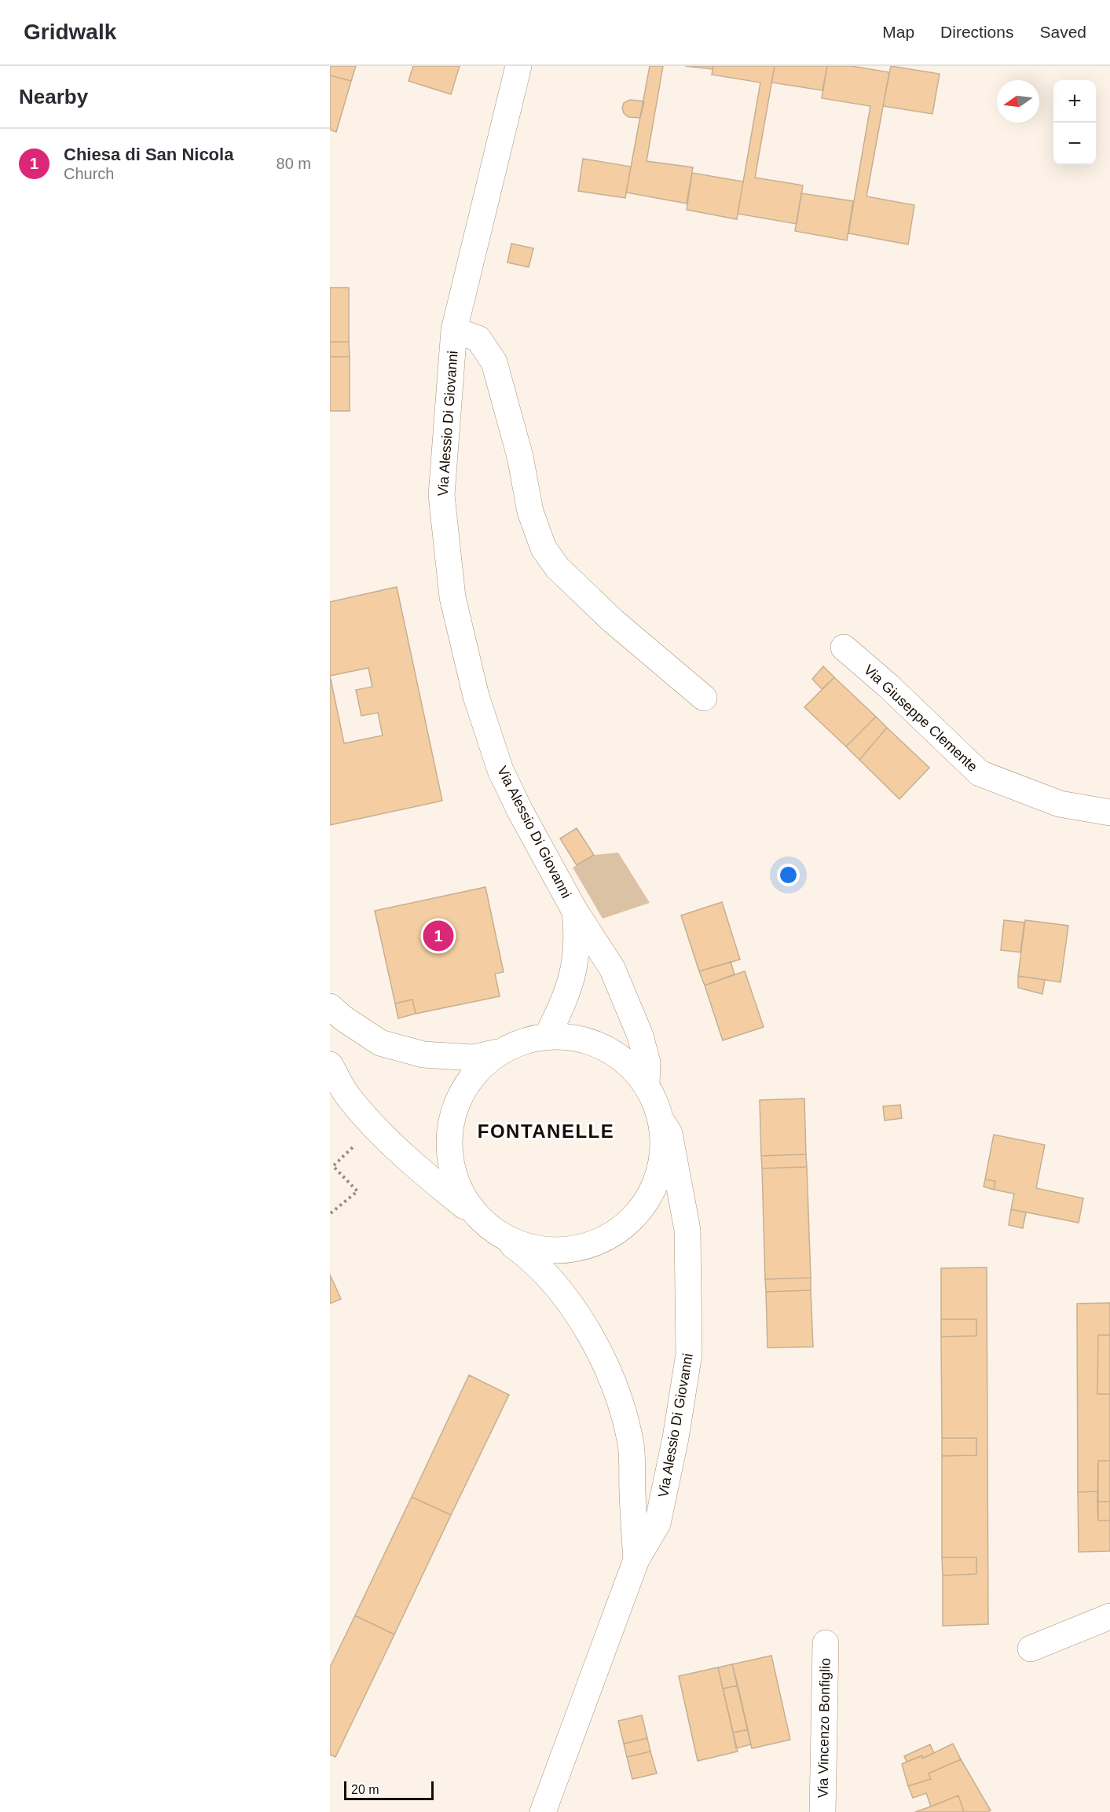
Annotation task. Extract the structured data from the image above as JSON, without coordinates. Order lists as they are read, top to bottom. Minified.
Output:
{"streets":{"street":["Via Alessio Di Giovanni","Via Giuseppe Clemente","Via Vincenzo Bonfiglio"]},"districts":["FONTANELLE"],"scale_bar":"20 m","north":"left","page":{"header":"Gridwalk","nav":["Map","Directions","Saved"],"heading":"Nearby","map_buttons":["+","−"],"list":[{"mark":"1","name":"Chiesa di San Nicola","note":"Church","value":"80 m"}],"pins":"1","scale":"20 m"}}
